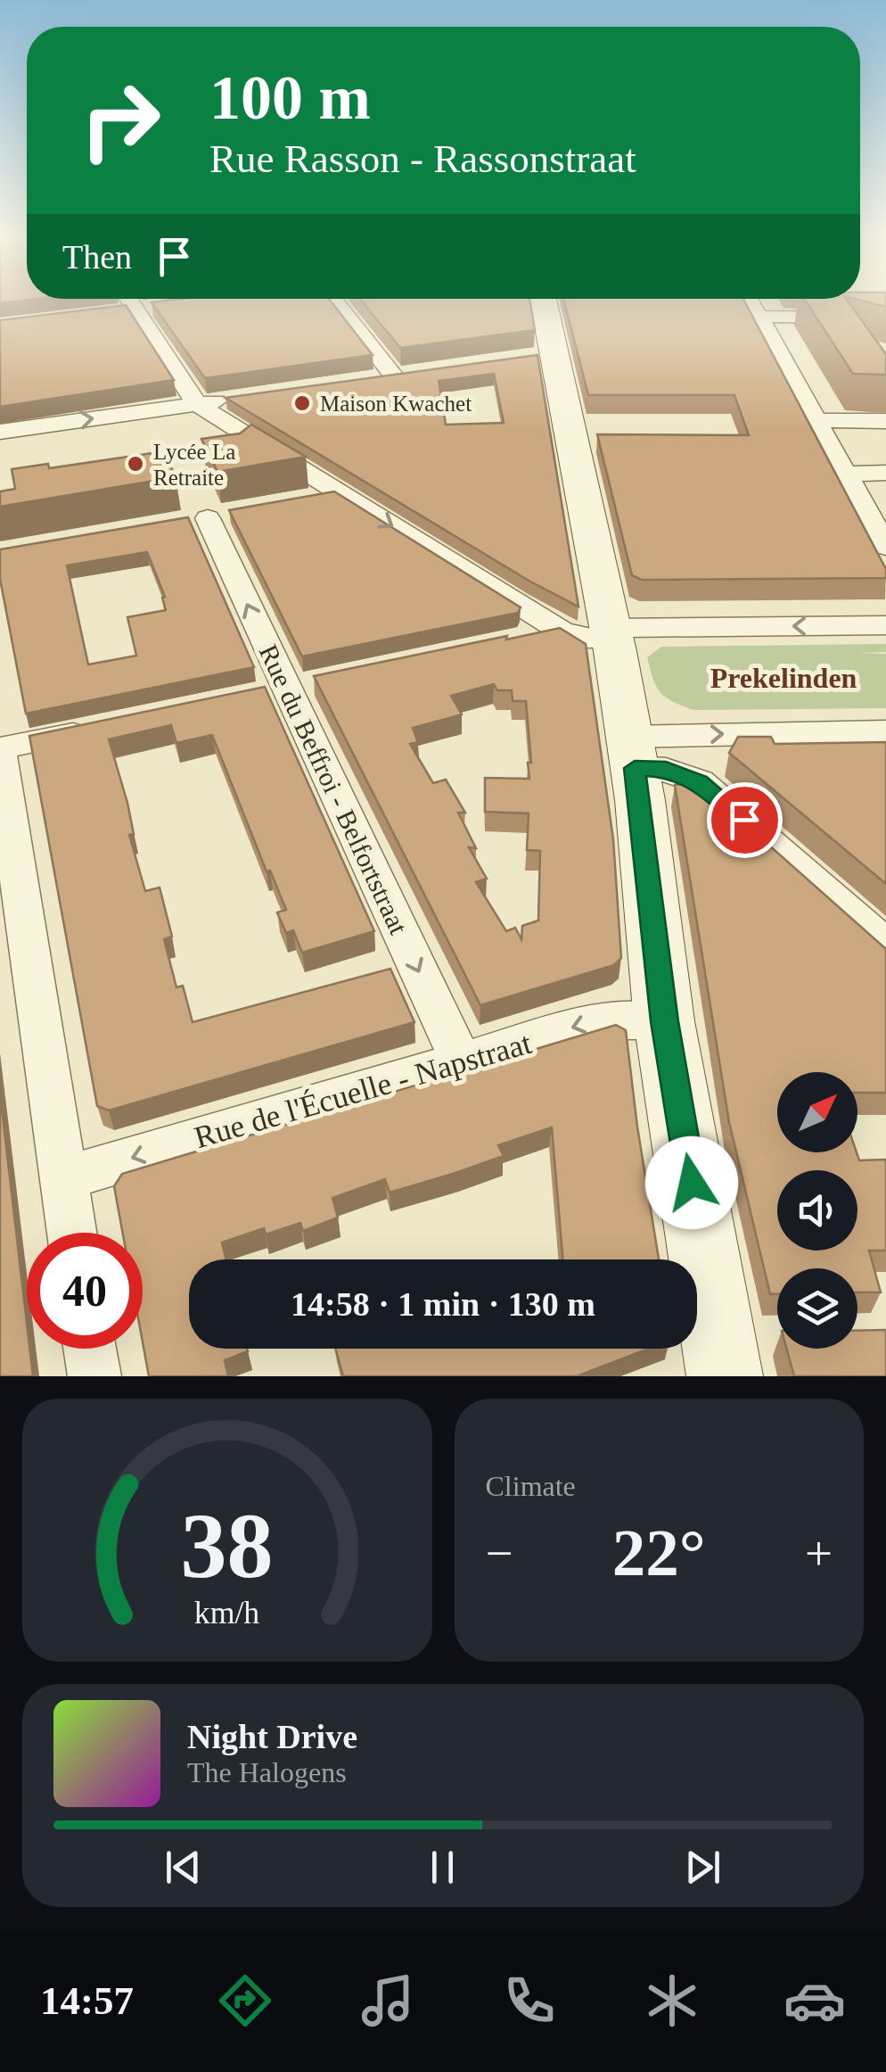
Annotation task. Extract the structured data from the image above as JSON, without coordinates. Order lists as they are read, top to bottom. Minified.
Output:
{"streets":{"street":["Rue du Beffroi - Belfortstraat","Rue de l'Écuelle - Napstraat"]},"crossings":[["Rue du Beffroi - Belfortstraat","Rue de l'Écuelle - Napstraat"]],"one_way":["Rue de l'Écuelle - Napstraat"],"districts":["Prekelinden"],"places":["Maison Kwachet","Lycée La Retraite"],"north":"top right","page":{"turn":["100 m","Rue Rasson - Rassonstraat"],"then":"Then","limit":"40","trip":"14:58 · 1 min · 130 m","tile":"Climate","heat":["−","22°","+"],"song":["Night Drive","The Halogens"],"tabs":"14:57","gauge":["38","km/h"]}}
